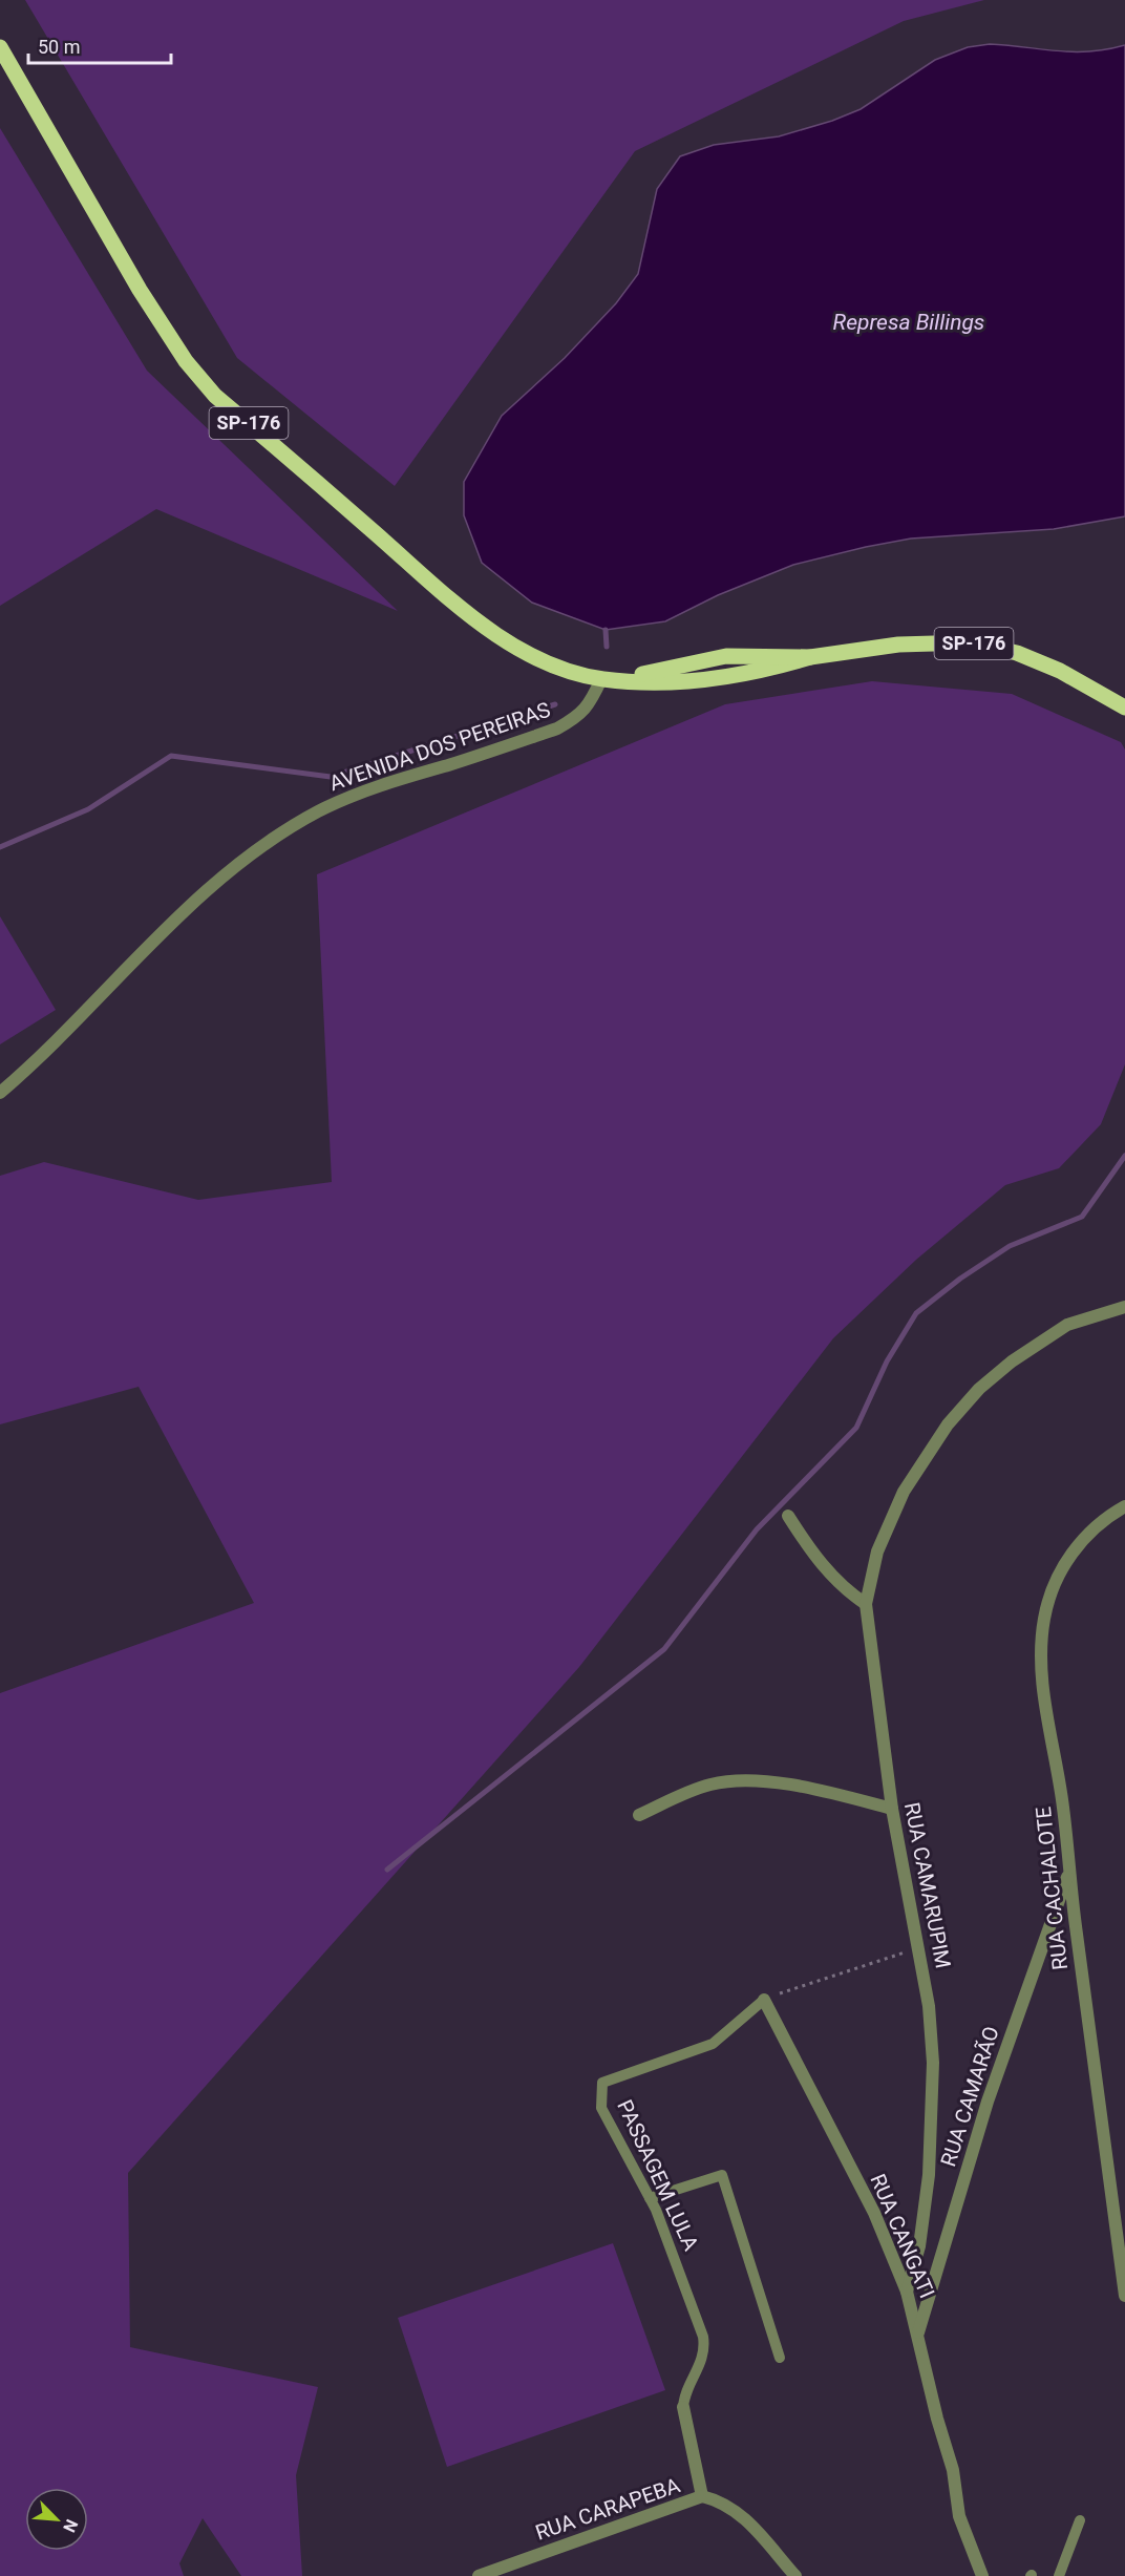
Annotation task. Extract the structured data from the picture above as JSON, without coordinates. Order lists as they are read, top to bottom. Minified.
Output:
{"streets":{"main road":["SP-176"],"street":["AVENIDA DOS PEREIRAS","RUA CAMARUPIM","RUA CACHALOTE","RUA CAMARÃO","PASSAGEM LULA","RUA CANGATI","RUA CARAPEBA"]},"crossings":[["SP-176","AVENIDA DOS PEREIRAS"],["RUA CAMARUPIM","RUA CANGATI"],["RUA CACHALOTE","RUA CAMARÃO"],["RUA CAMARÃO","RUA CANGATI"],["PASSAGEM LULA","RUA CANGATI"],["PASSAGEM LULA","RUA CARAPEBA"]],"water":["Represa Billings"],"scale_bar":"50 m","north":"bottom right"}
